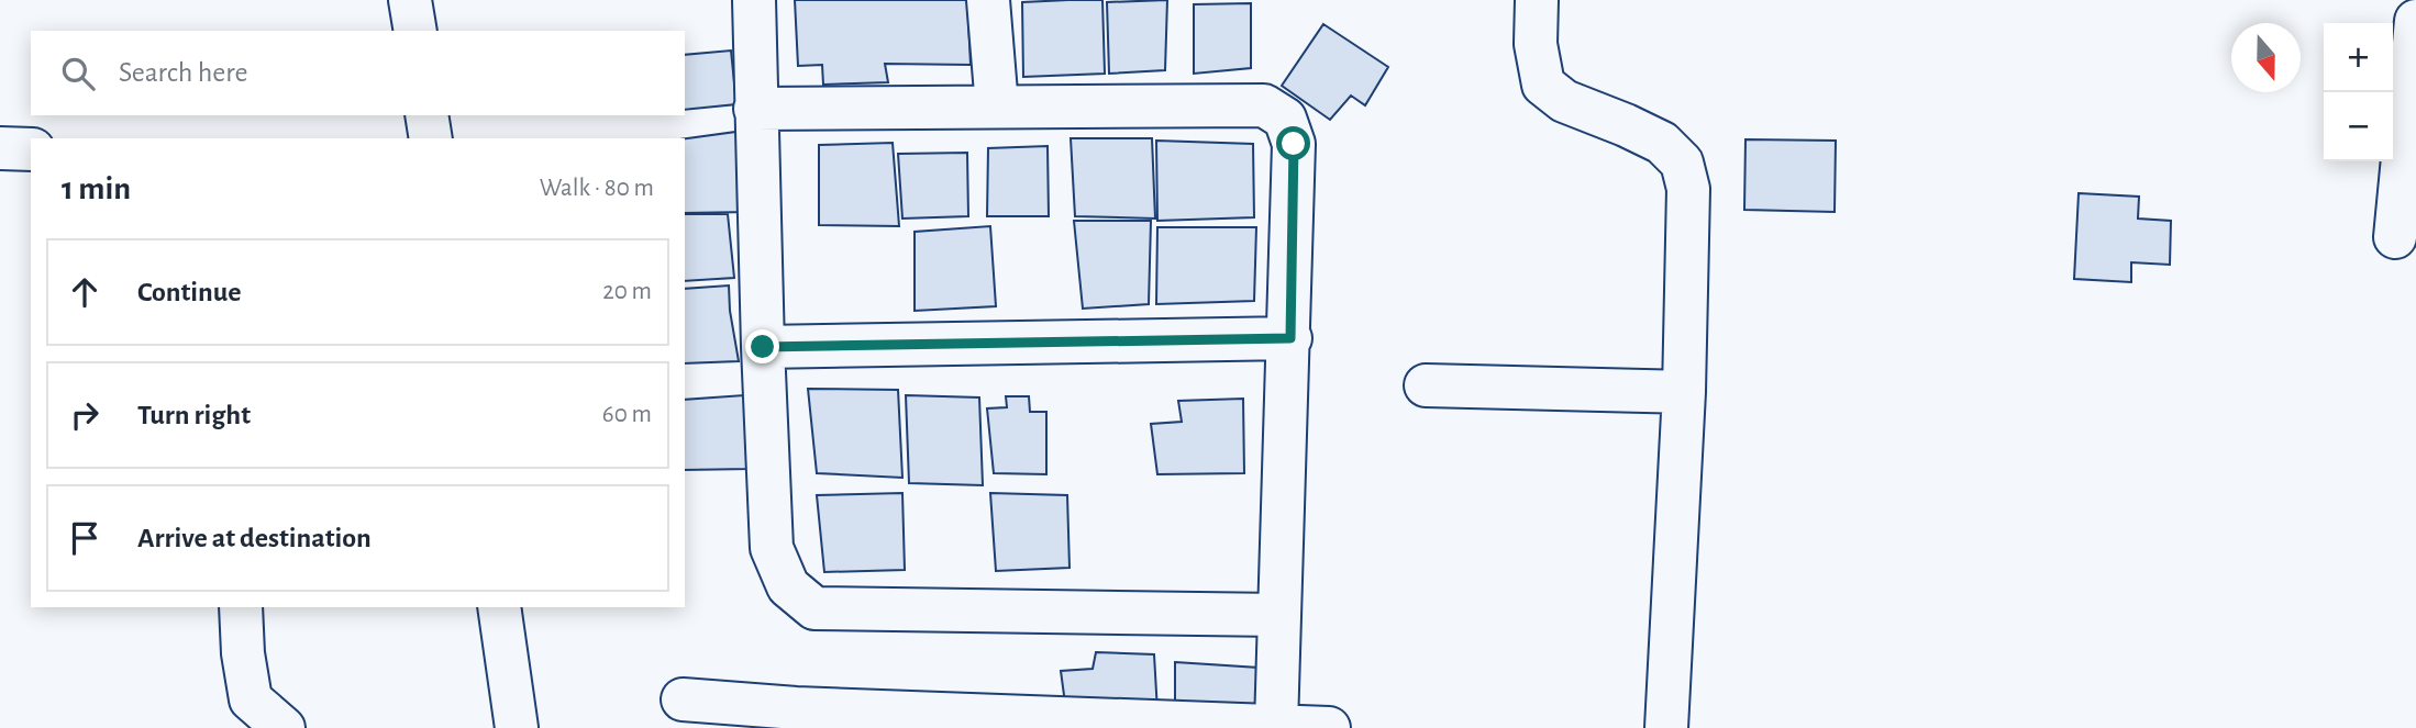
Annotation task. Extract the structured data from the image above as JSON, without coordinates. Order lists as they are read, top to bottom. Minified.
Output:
{"north":"bottom","page":{"map_buttons":["+","−"],"search":"Search here","heading":["1 min","Walk · 80 m"],"list":[["Continue","20 m"],["Turn right","60 m"],"Arrive at destination"]}}
